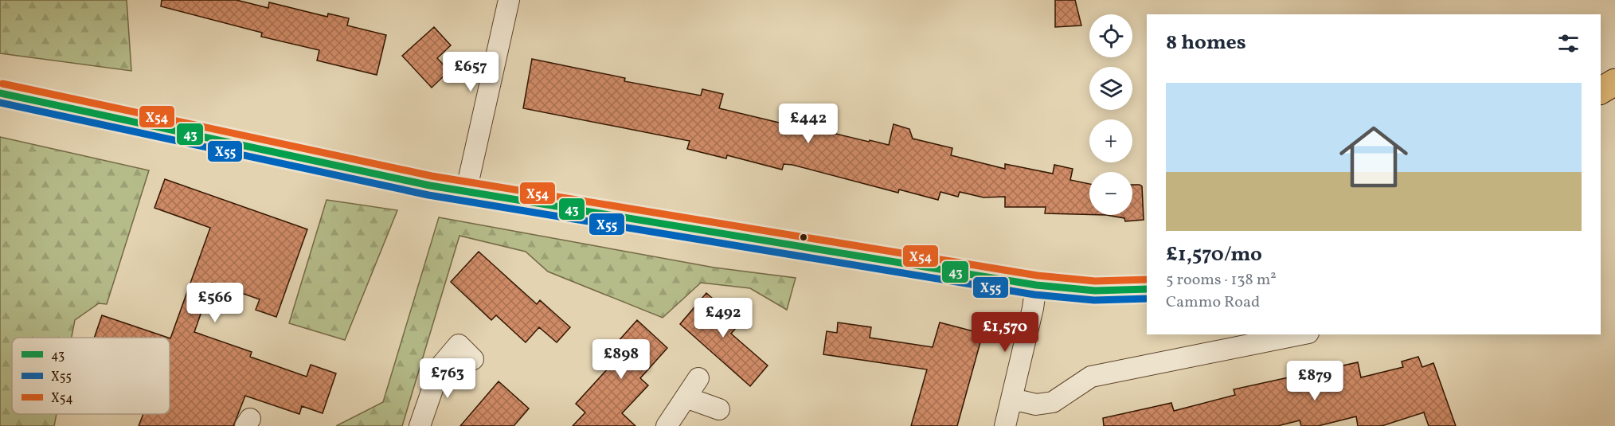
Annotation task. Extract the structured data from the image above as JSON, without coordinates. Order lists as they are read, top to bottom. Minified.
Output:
{"lines":["transit line X54","transit line 43","transit line X55"],"legend":["43","X55","X54"],"page":{"map_buttons":["+","−"],"heading":"8 homes","price":["£657","£442","£566","£492","£1,570","£898","£763","£879"],"list":[{"name":"£1,570/mo","note":"5 rooms · 138 m² · Cammo Road"}]}}
